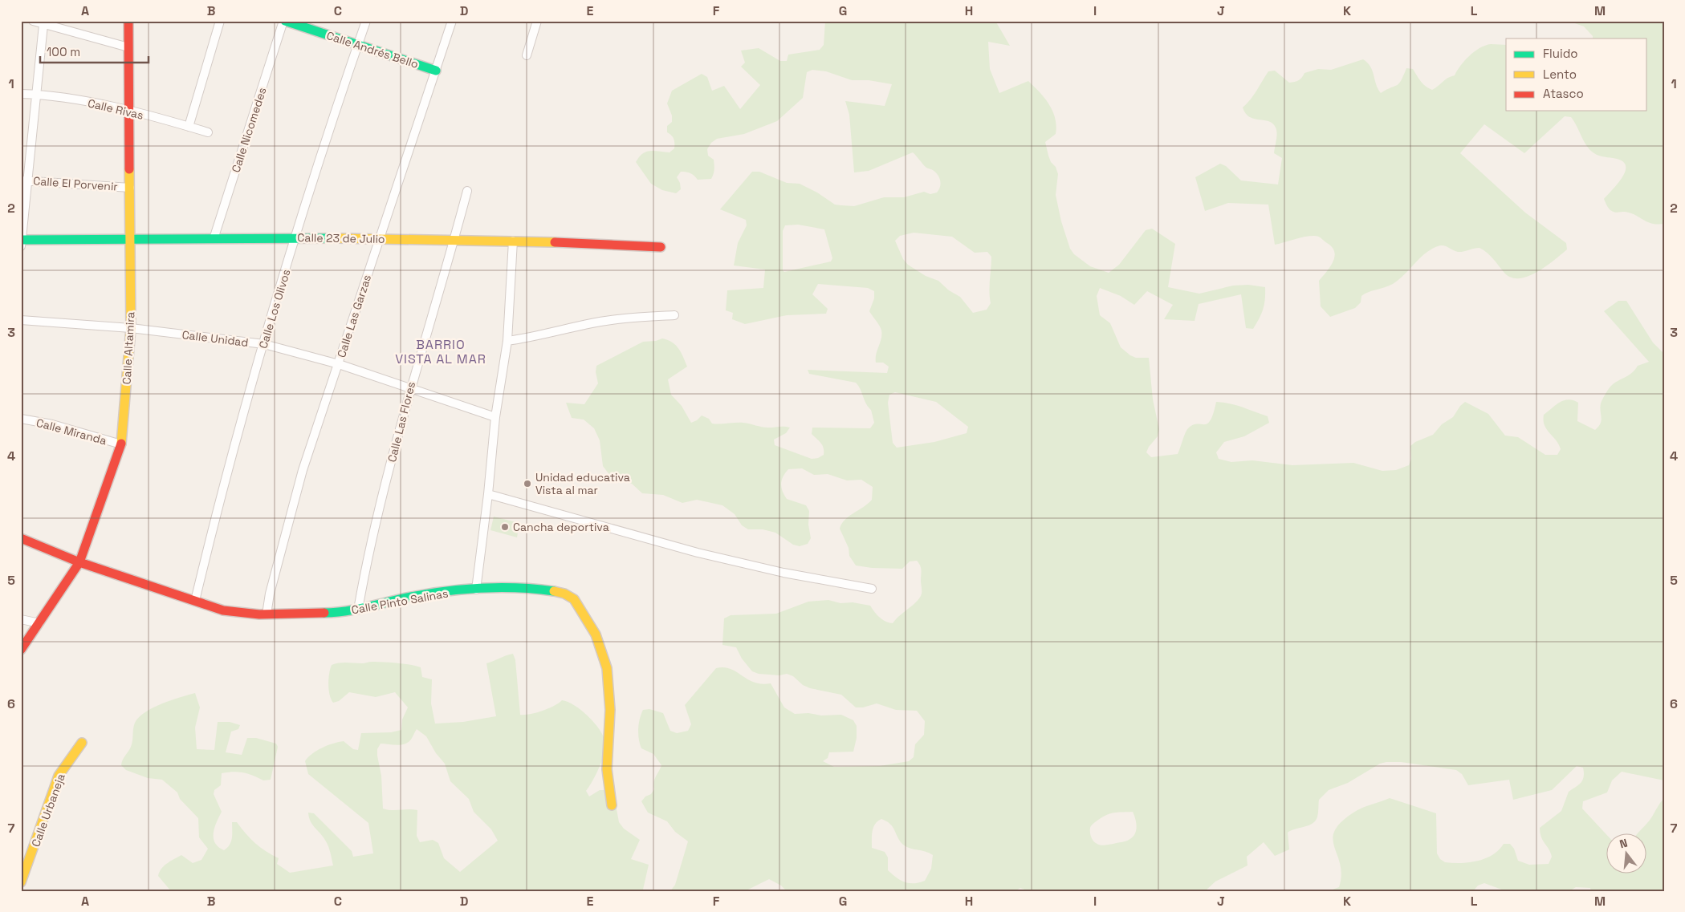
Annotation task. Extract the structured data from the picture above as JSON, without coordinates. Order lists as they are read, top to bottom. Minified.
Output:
{"streets":{"street":["Calle Andrés Bello","Calle Rivas","Calle Nicomedes","Calle El Porvenir","Calle 23 de Julio","Calle Los Olivos","Calle Las Garzas","Calle Unidad","Calle Altamira","Calle Las Flores","Calle Miranda","Calle Pinto Salinas","Calle Urbaneja"]},"crossings":[["Calle Andrés Bello","Calle Nicomedes"],["Calle Andrés Bello","Calle Los Olivos"],["Calle Andrés Bello","Calle Las Garzas"],["Calle Rivas","Calle Altamira"],["Calle Nicomedes","Calle 23 de Julio"],["Calle El Porvenir","Calle Altamira"],["Calle 23 de Julio","Calle Los Olivos"],["Calle 23 de Julio","Calle Las Garzas"],["Calle 23 de Julio","Calle Altamira"],["Calle 23 de Julio","Calle Las Flores"],["Calle Los Olivos","Calle Unidad"],["Calle Los Olivos","Calle Pinto Salinas"],["Calle Las Garzas","Calle Unidad"],["Calle Las Garzas","Calle Pinto Salinas"],["Calle Unidad","Calle Altamira"],["Calle Unidad","Calle Las Flores"],["Calle Altamira","Calle Miranda"],["Calle Altamira","Calle Pinto Salinas"],["Calle Las Flores","Calle Pinto Salinas"]],"districts":["BARRIO VISTA AL MAR"],"places":["Unidad educativa Vista al mar","Cancha deportiva"],"legend":["Fluido","Lento","Atasco"],"scale_bar":"100 m","north":"top","grid":{"columns":["A","B","C","D","E","F","G","H","I","J","K","L","M"],"rows":["1","2","3","4","5","6","7"]}}
